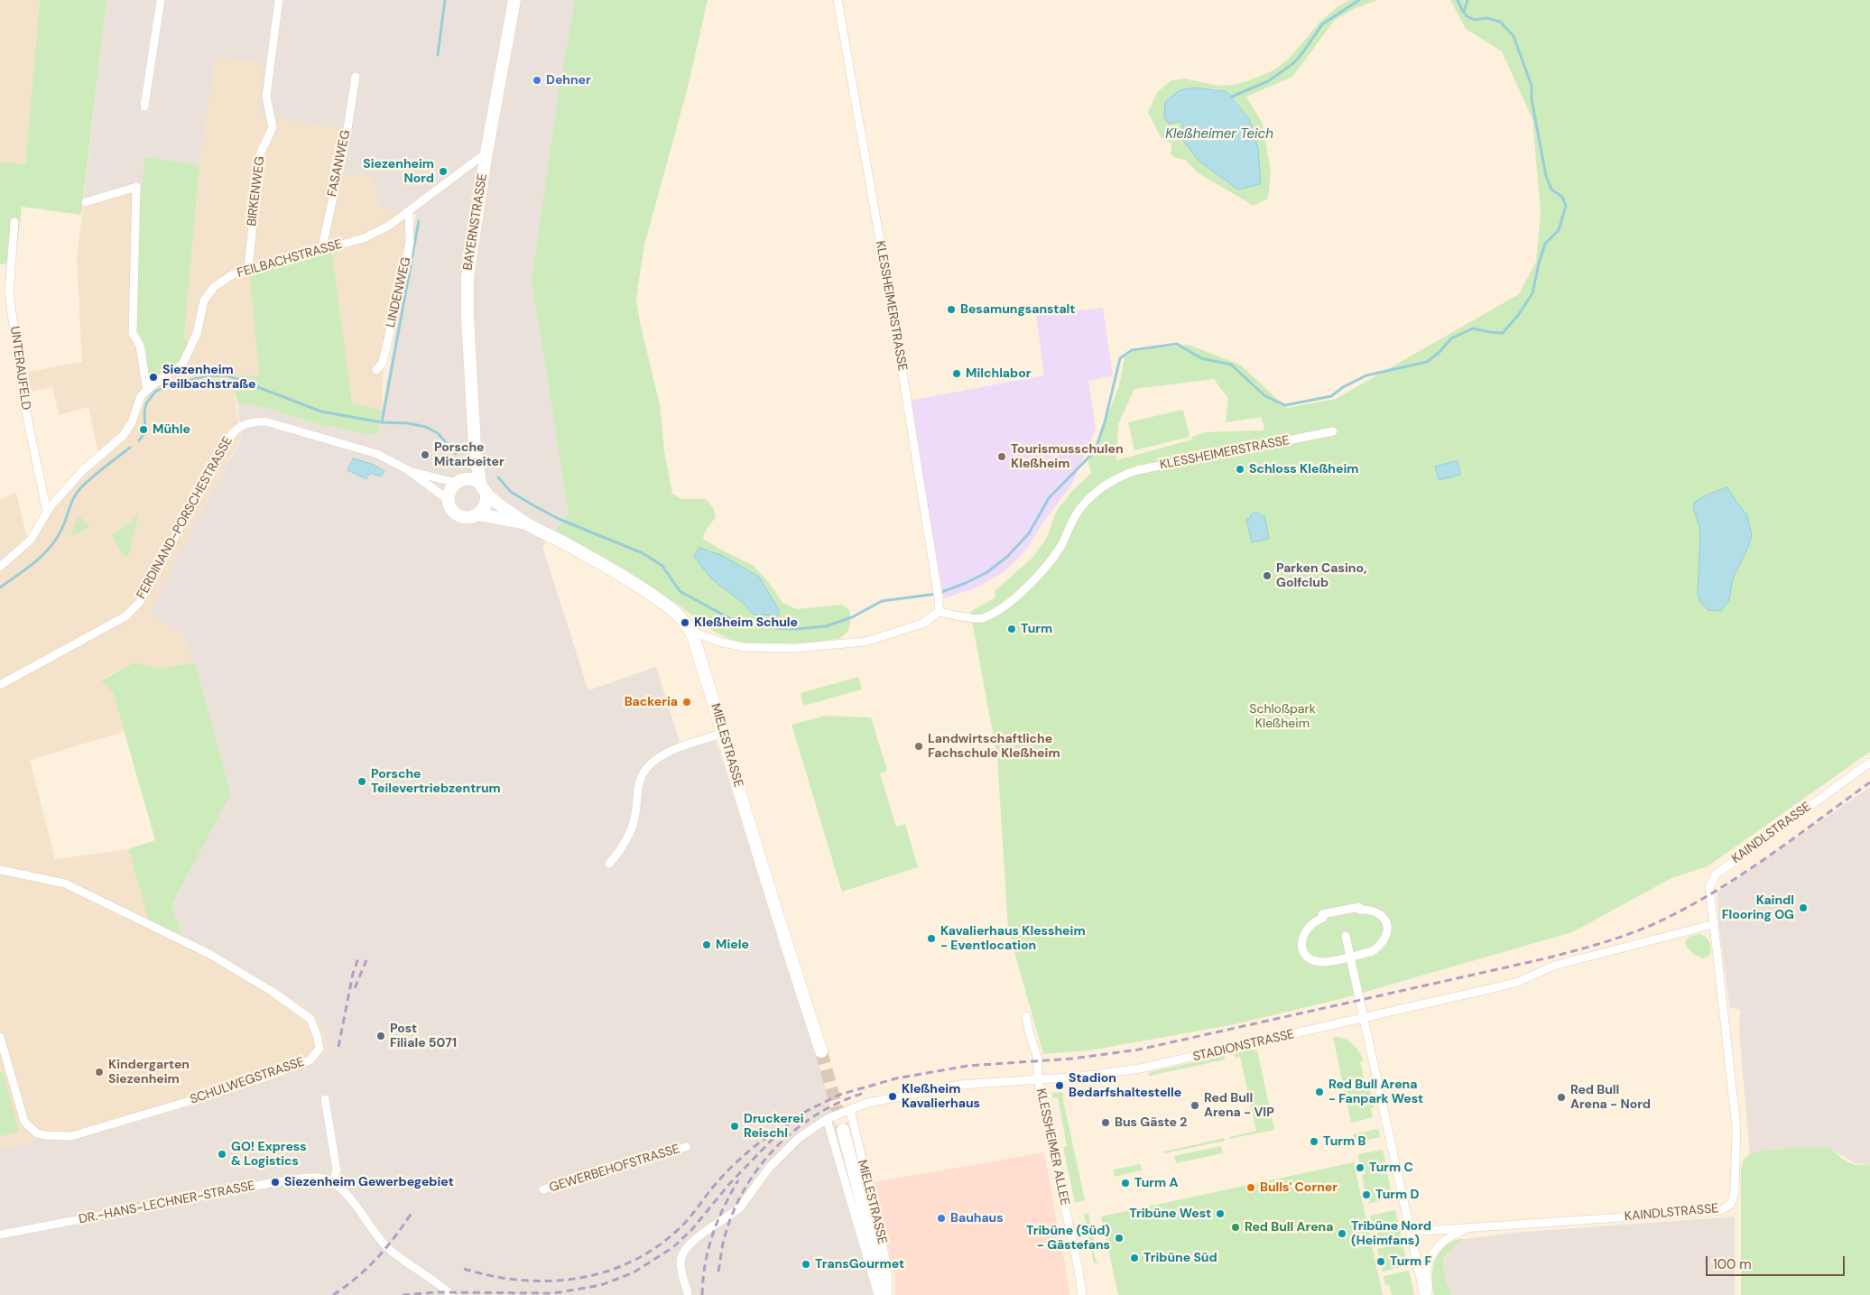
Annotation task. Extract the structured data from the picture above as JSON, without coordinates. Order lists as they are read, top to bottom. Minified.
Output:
{"streets":{"street":["FASANWEG","BIRKENWEG","BAYERNSTRASSE","FEILBACHSTRASSE","LINDENWEG","KLESSHEIMERSTRASSE","UNTERAUFELD","FERDINAND-PORSCHESTRASSE","MIELESTRASSE","KAINDLSTRASSE","STADIONSTRASSE","SCHULWEGSTRASSE","KLESSHEIMER ALLEE","GEWERBEHOFSTRASSE","DR.-HANS-LECHNER-STRASSE"]},"crossings":[["FASANWEG","FEILBACHSTRASSE"],["BIRKENWEG","FEILBACHSTRASSE"],["BAYERNSTRASSE","FEILBACHSTRASSE"],["BAYERNSTRASSE","FERDINAND-PORSCHESTRASSE"],["BAYERNSTRASSE","MIELESTRASSE"],["FEILBACHSTRASSE","LINDENWEG"],["FEILBACHSTRASSE","UNTERAUFELD"],["FERDINAND-PORSCHESTRASSE","MIELESTRASSE"],["STADIONSTRASSE","KLESSHEIMER ALLEE"]],"water":["Kleßheimer Teich"],"parks":["Schloßpark Kleßheim"],"places":["Dehner","Siezenheim Nord","Besamungsanstalt","Milchlabor","Siezenheim Feilbachstraße","Mühle","Porsche Mitarbeiter","Tourismusschulen Kleßheim","Schloss Kleßheim","Parken Casino, Golfclub","Kleßheim Schule","Turm","Backeria","Landwirtschaftliche Fachschule Kleßheim","Porsche Teilevertriebzentrum","Kaindl Flooring OG","Kavalierhaus Klessheim - Eventlocation","Miele","Post Filiale 5071","Kindergarten Siezenheim","Stadion Bedarfshaltestelle","Red Bull Arena - Fanpark West","Kleßheim Kavalierhaus","Red Bull Arena - Nord","Red Bull Arena - VIP","Bus Gäste 2","Druckerei Reischl","Turm B","GO! Express & Logistics","Turm C","Siezenheim Gewerbegebiet","Turm A","Bulls' Corner","Turm D","Tribüne West","Bauhaus","Red Bull Arena","Tribüne Nord (Heimfans)","Tribüne (Süd) - Gästefans","Tribüne Süd","Turm F","TransGourmet"],"scale_bar":"100 m"}
